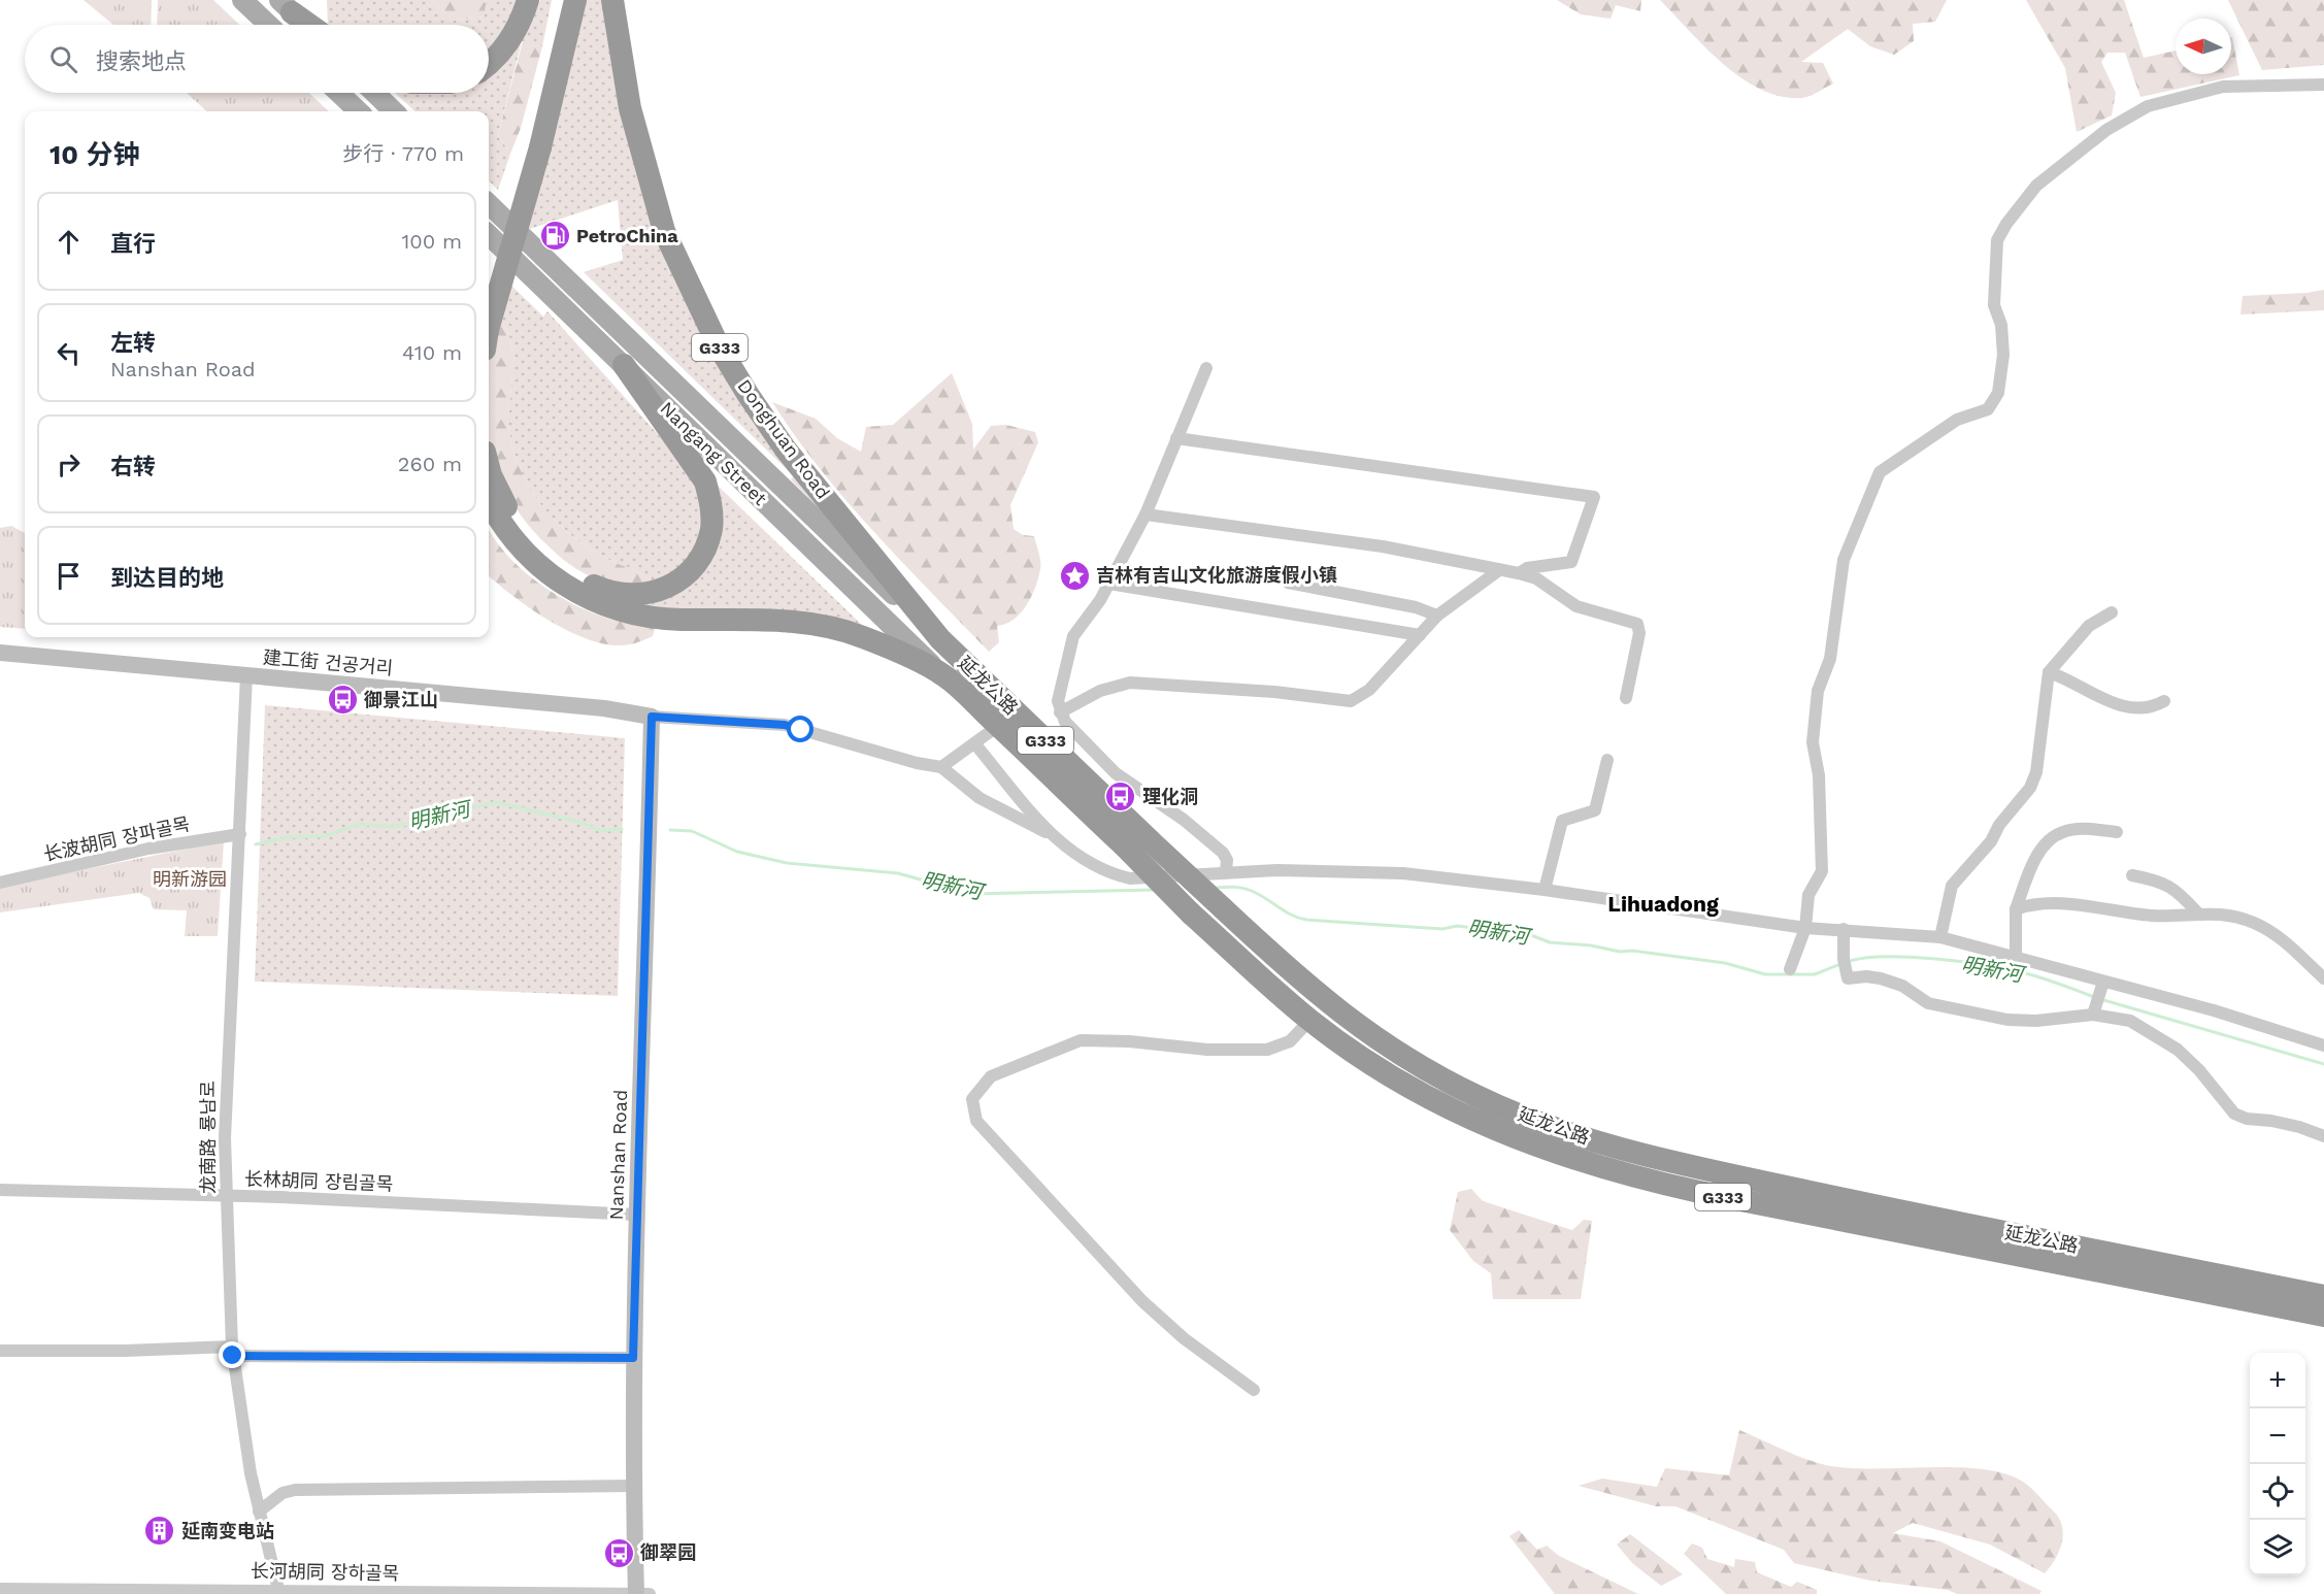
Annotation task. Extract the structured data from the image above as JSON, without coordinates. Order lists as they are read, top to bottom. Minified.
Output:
{"streets":{"highway":["G333","Donghuan Road","延龙公路"],"main road":["Nangang Street"],"street":["建工街 건공거리","长波胡同 장파골목","龙南路 룡남로","Nanshan Road","长林胡同 장림골목","长河胡同 장하골목"]},"crossings":[["G333","Nangang Street"],["G333","延龙公路"],["Donghuan Road","Nangang Street"],["Donghuan Road","延龙公路"],["Nangang Street","延龙公路"],["建工街 건공거리","龙南路 룡남로"],["建工街 건공거리","Nanshan Road"],["长波胡同 장파골목","龙南路 룡남로"],["龙南路 룡남로","长林胡同 장림골목"],["龙南路 룡남로","长河胡同 장하골목"],["Nanshan Road","长林胡同 장림골목"],["Nanshan Road","长河胡同 장하골목"]],"districts":["Lihuadong"],"water":["明新河"],"parks":["明新游园"],"places":{"fuel station":["PetroChina"],"place":["吉林有吉山文化旅游度假小镇"],"bus stop":["御景江山","理化洞","御翠园"],"building":["延南变电站"]},"north":"left","page":{"search":"搜索地点","heading":["10 分钟","步行 · 770 m"],"list":[["直行","100 m"],["左转","Nanshan Road","410 m"],["右转","260 m"],"到达目的地"],"map_buttons":["+","−"]}}
